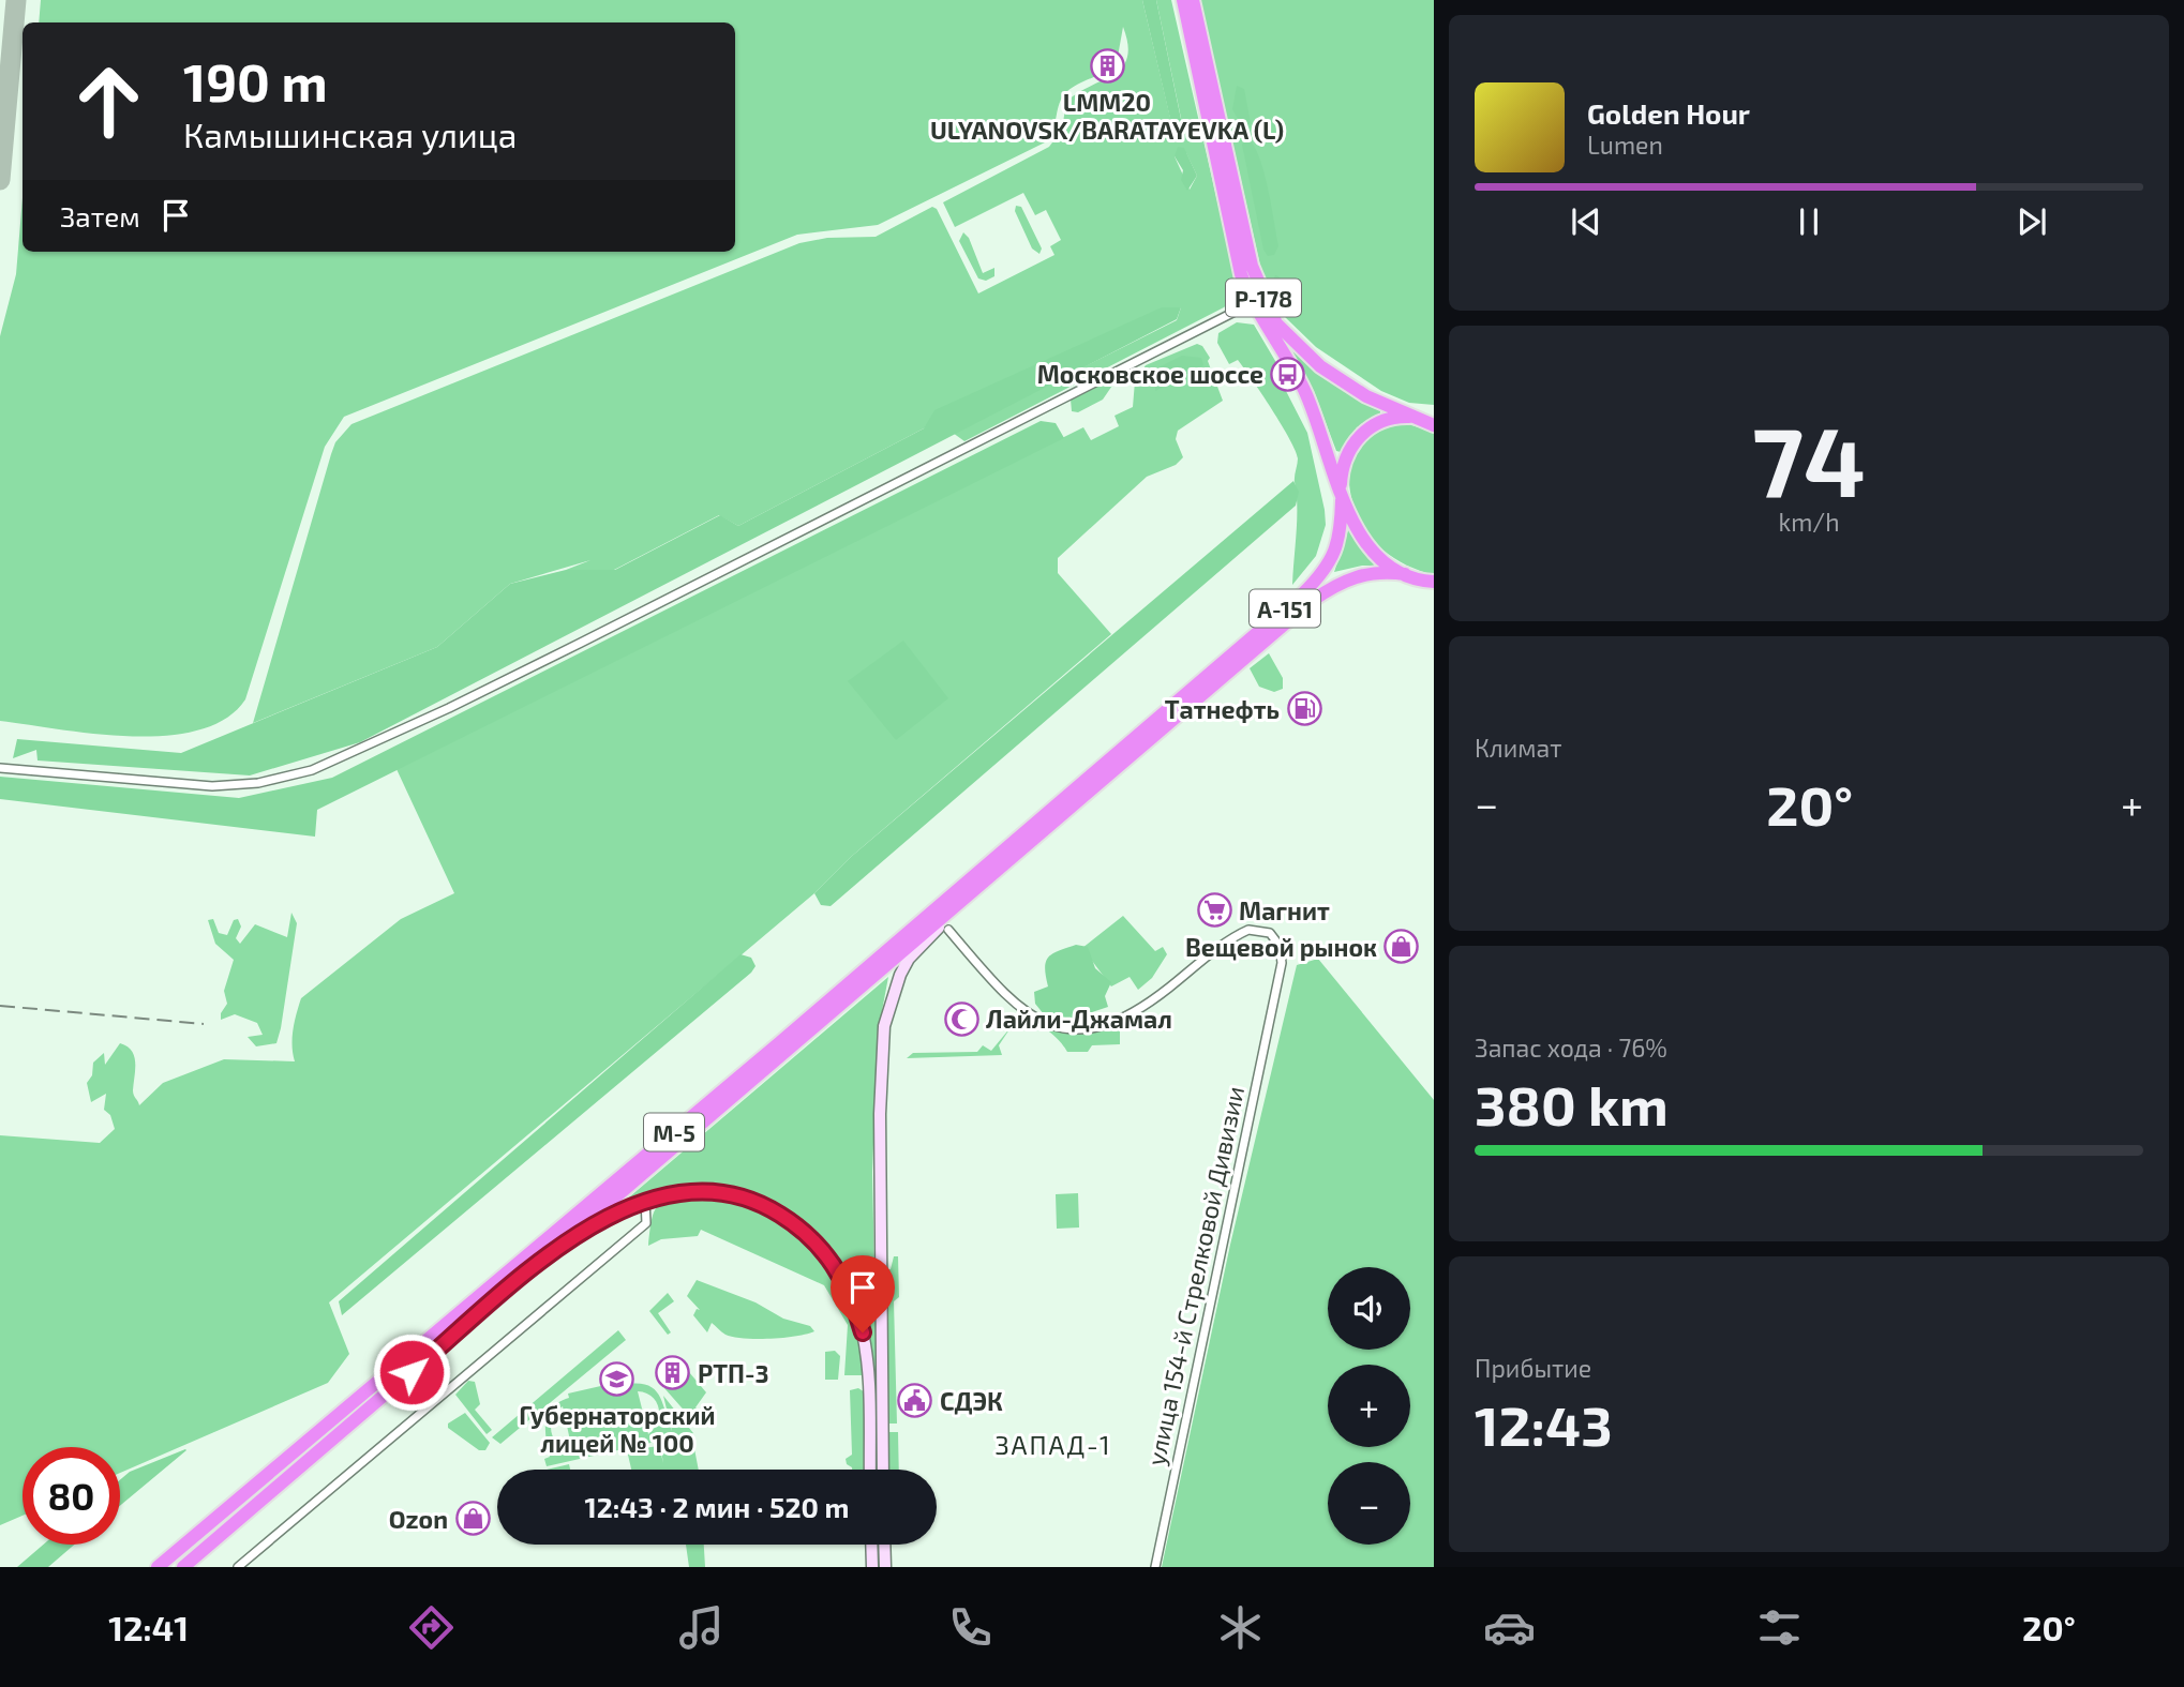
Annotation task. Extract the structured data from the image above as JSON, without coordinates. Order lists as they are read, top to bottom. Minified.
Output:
{"streets":{"highway":["Р-178","А-151","М-5"],"street":["улица 154-й Стрелковой Дивизии"]},"crossings":[["Р-178","А-151"],["А-151","М-5"]],"districts":["ЗАПАД-1"],"places":{"building":["LMM20 ULYANOVSK/BARATAYEVKA (L)","РТП-3"],"bus stop":["Московское шоссе"],"fuel station":["Татнефть"],"supermarket":["Магнит"],"shop":["Вещевой рынок","Ozon"],"mosque":["Лайли-Джамал"],"school or university":["Губернаторский лицей № 100"],"public building":["СДЭК"]},"page":{"turn":["190 m","Камышинская улица"],"song":["Golden Hour","Lumen"],"then":"Затем","tile":[["74","km/h"],"Климат",["Запас хода · 76%","380 km"],["Прибытие","12:43"]],"heat":["−","20°","+"],"map_buttons":["+","−"],"limit":"80","trip":"12:43 · 2 мин · 520 m","tabs":["12:41","20°"]}}
